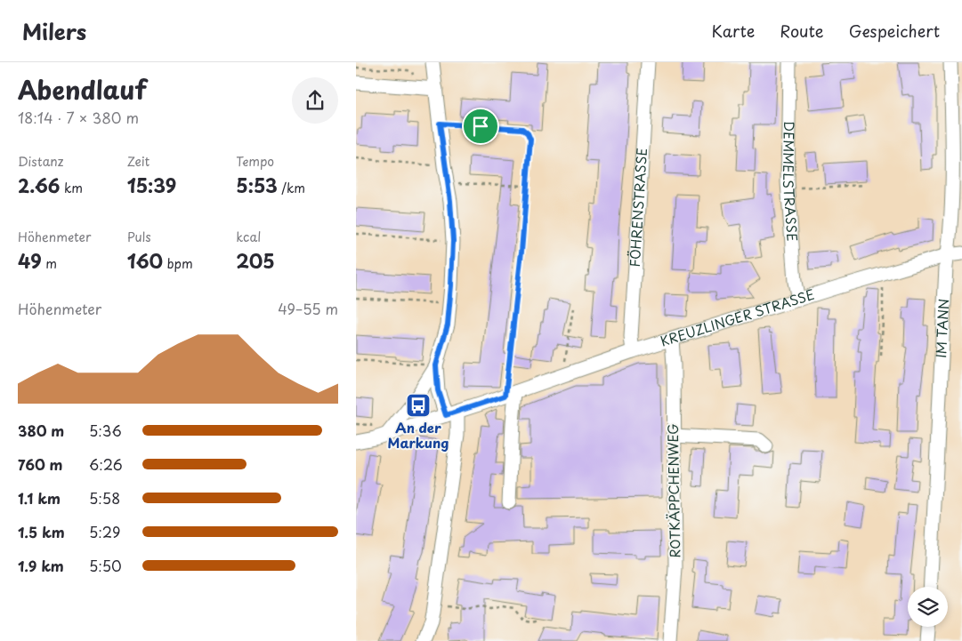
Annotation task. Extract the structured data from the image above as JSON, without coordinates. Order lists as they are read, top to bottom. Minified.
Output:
{"streets":{"street":["DEMMELSTRASSE","FÖHRENSTRASSE","KREUZLINGER STRASSE","IM TANN","ROTKÄPPCHENWEG"]},"crossings":[["DEMMELSTRASSE","KREUZLINGER STRASSE"],["FÖHRENSTRASSE","KREUZLINGER STRASSE"],["KREUZLINGER STRASSE","IM TANN"],["KREUZLINGER STRASSE","ROTKÄPPCHENWEG"]],"places":{"bus stop":["An der Markung"]},"page":{"header":"Milers","nav":["Karte","Route","Gespeichert"],"heading":["Abendlauf","18:14 · 7 × 380 m"],"stats":[["Distanz","2.66 km"],["Zeit","15:39"],["Tempo","5:53 /km"],["Höhenmeter","49 m"],["Puls","160 bpm"],["kcal","205"]],"chart":["Höhenmeter","49–55 m"],"list":[{"name":"380 m","note":"5:36"},{"name":"760 m","note":"6:26"},{"name":"1.1 km","note":"5:58"},{"name":"1.5 km","note":"5:29"},{"name":"1.9 km","note":"5:50"}]}}
